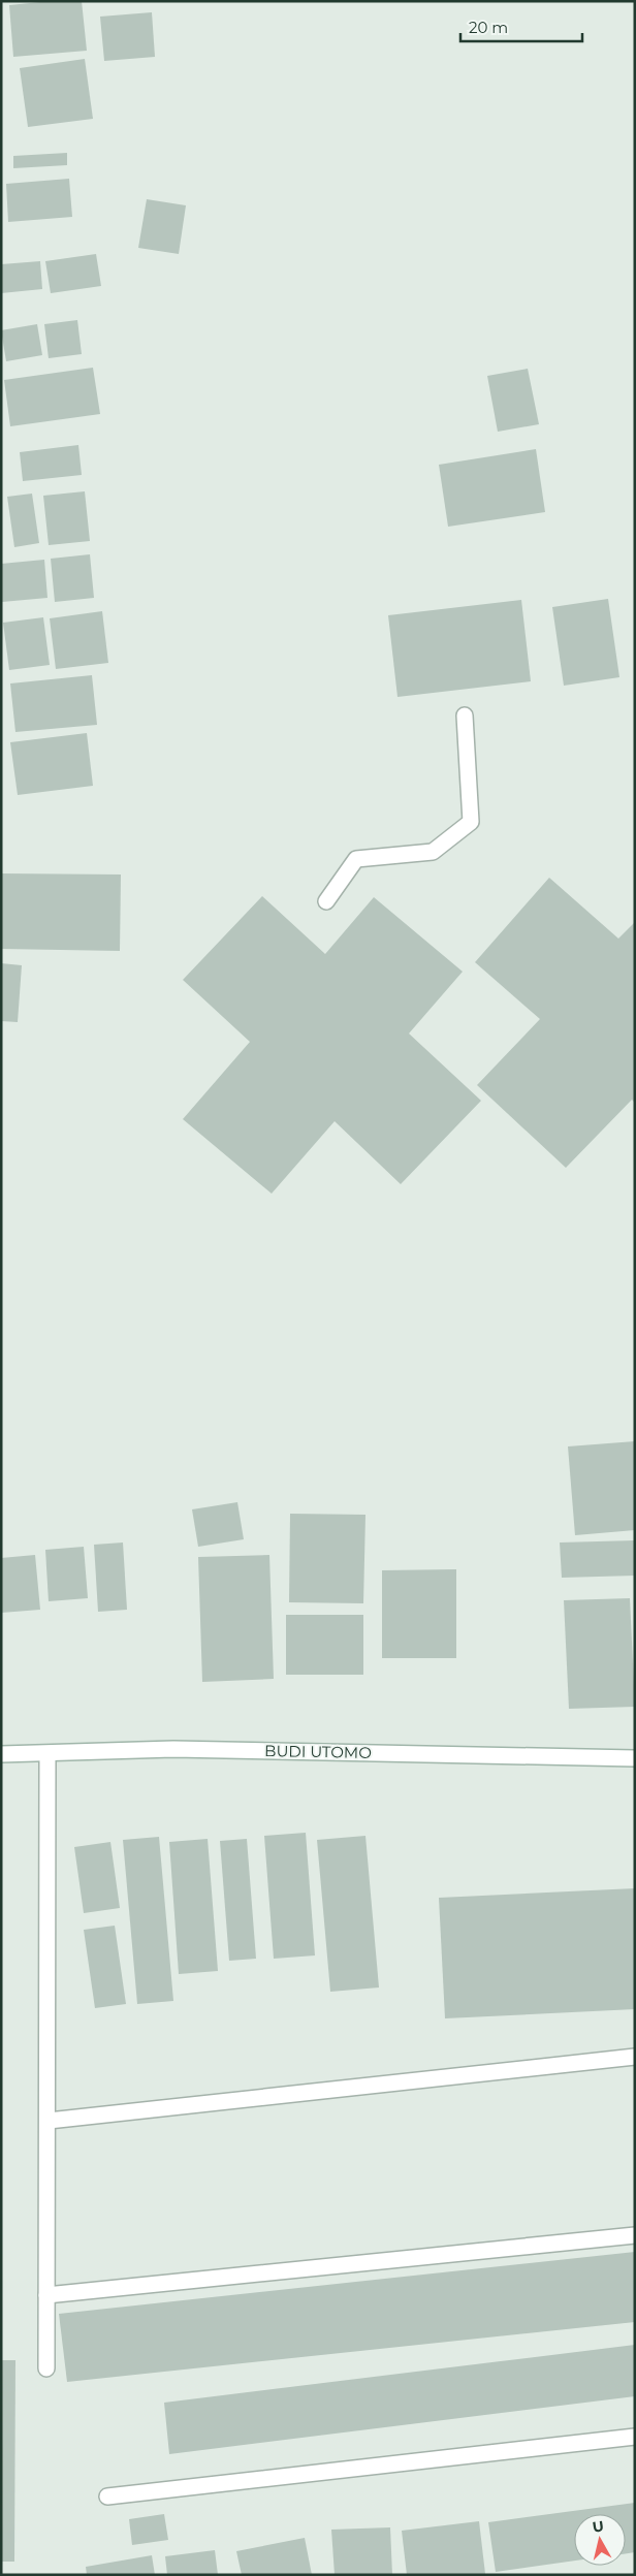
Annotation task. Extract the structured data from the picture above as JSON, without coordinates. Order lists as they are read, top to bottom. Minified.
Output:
{"streets":{"street":["BUDI UTOMO"]},"scale_bar":"20 m","north":"top"}
